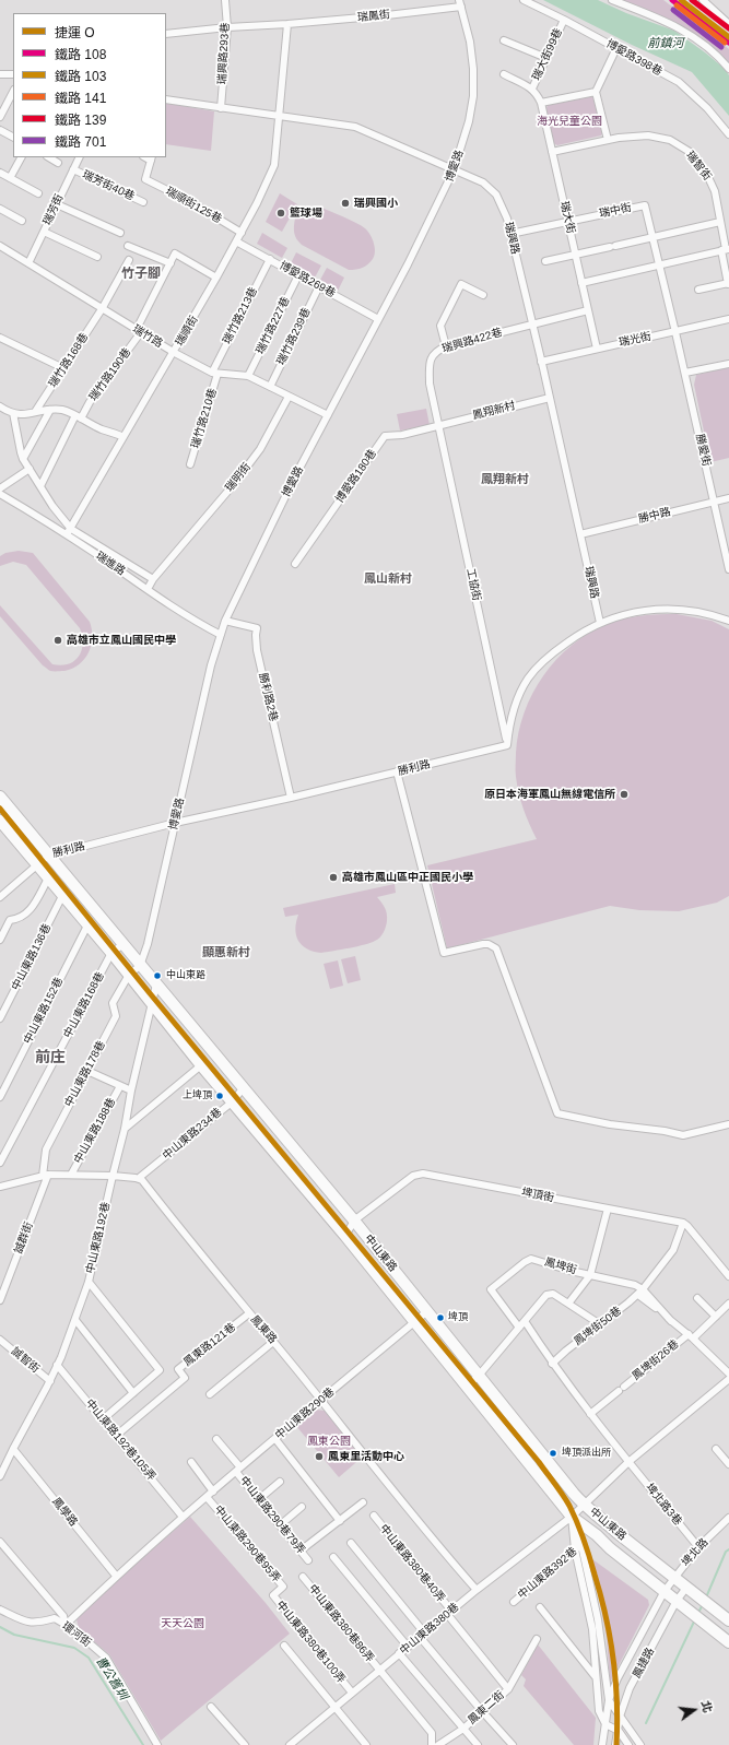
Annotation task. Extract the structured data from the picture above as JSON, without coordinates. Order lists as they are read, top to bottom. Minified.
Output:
{"streets":{"main road":["中山東路"],"street":["瑞鳳街","瑞興路293巷","瑞大街99巷","博愛路398巷","博愛路","瑞智街","瑞芳街40巷","瑞順街125巷","瑞芳街","瑞中街","瑞大街","瑞興路","博愛路269巷","瑞竹路213巷","瑞竹路227巷","瑞順街","瑞竹路","瑞竹路239巷","瑞光街","瑞興路422巷","瑞竹路168巷","瑞竹路190巷","鳳翔新村","瑞竹路210巷","勝愛街","博愛路180巷","瑞明街","勝中路","瑞進路","工協街","勝利路2巷","勝利路","中山東路136巷","中山東路168巷","中山東路152巷","中山東路178巷","中山東路188巷","中山東路234巷","埤頂街","誠群街","中山東路192巷","鳳埤街","鳳埤街50巷","鳳東路","鳳東路121巷","誠智街","鳳埤街26巷","中山東路290巷","中山東路192巷105弄","埤北路3巷","鳳學路","中山東路290巷79弄","中山東路290巷95弄","埤北路","中山東路380巷40弄","中山東路392巷","中山東路380巷86弄","中山東路380巷","環河街","中山東路380巷100弄","鳳捷路","鳳東二街"]},"crossings":[["瑞鳳街","瑞興路293巷"],["瑞鳳街","博愛路"],["瑞興路293巷","瑞興路"],["瑞大街99巷","博愛路398巷"],["瑞大街99巷","瑞大街"],["博愛路","瑞興路"],["博愛路","博愛路269巷"],["博愛路","瑞竹路"],["博愛路","瑞進路"],["博愛路","勝利路2巷"],["博愛路","勝利路"],["博愛路","中山東路"],["瑞智街","瑞大街"],["瑞芳街40巷","瑞芳街"],["瑞順街125巷","瑞順街"],["瑞芳街","瑞竹路"],["瑞中街","瑞大街"],["瑞中街","瑞興路"],["瑞中街","瑞光街"],["瑞中街","勝愛街"],["瑞大街","瑞光街"],["瑞大街","瑞興路422巷"],["瑞興路","瑞順街"],["瑞興路","瑞光街"],["瑞興路","瑞興路422巷"],["瑞興路","鳳翔新村"],["瑞興路","勝中路"],["博愛路269巷","瑞竹路213巷"],["博愛路269巷","瑞竹路227巷"],["博愛路269巷","瑞順街"],["博愛路269巷","瑞竹路239巷"],["瑞竹路213巷","瑞竹路"],["瑞竹路213巷","瑞竹路210巷"],["瑞竹路227巷","瑞竹路"],["瑞順街","瑞竹路"],["瑞順街","瑞進路"],["瑞竹路","瑞竹路239巷"],["瑞竹路","瑞竹路168巷"],["瑞竹路","瑞竹路190巷"],["瑞竹路","瑞竹路210巷"],["瑞竹路","瑞明街"],["瑞光街","勝愛街"],["瑞興路422巷","鳳翔新村"],["瑞興路422巷","博愛路180巷"],["瑞興路422巷","工協街"],["鳳翔新村","博愛路180巷"],["鳳翔新村","工協街"],["勝愛街","勝中路"],["博愛路180巷","工協街"],["瑞明街","瑞進路"],["工協街","勝利路"],["勝利路2巷","勝利路"],["勝利路","中山東路"],["中山東路136巷","中山東路"],["中山東路168巷","中山東路"],["中山東路152巷","中山東路"],["中山東路178巷","誠群街"],["中山東路178巷","中山東路"],["中山東路234巷","中山東路"],["中山東路234巷","鳳東路"],["埤頂街","中山東路"],["埤頂街","鳳埤街50巷"],["中山東路192巷","中山東路"],["中山東路192巷","誠智街"],["中山東路192巷","中山東路192巷105弄"],["中山東路192巷","鳳學路"],["中山東路","中山東路290巷"],["中山東路","埤北路"],["中山東路","中山東路380巷"],["中山東路","鳳捷路"],["鳳埤街","鳳埤街50巷"],["鳳埤街","鳳埤街26巷"],["鳳東路","鳳東路121巷"],["鳳東路","中山東路290巷"],["鳳東路","中山東路380巷"],["鳳東路121巷","中山東路192巷105弄"],["中山東路290巷","中山東路192巷105弄"],["中山東路290巷","鳳學路"],["中山東路290巷","中山東路290巷79弄"],["中山東路290巷","中山東路290巷95弄"],["中山東路290巷","環河街"],["埤北路3巷","埤北路"],["中山東路290巷95弄","中山東路380巷100弄"],["埤北路","鳳捷路"],["中山東路380巷40弄","中山東路380巷"],["中山東路380巷40弄","鳳東二街"],["中山東路380巷86弄","中山東路380巷"],["中山東路380巷","中山東路380巷100弄"]],"districts":["竹子腳","鳳翔新村","鳳山新村","顯惠新村","前庄"],"water":["前鎮河","曹公舊圳"],"parks":["海光兒童公園","鳳東公園","天天公園"],"places":["瑞興國小","籃球場","高雄市立鳳山國民中學","原日本海軍鳳山無線電信所","高雄市鳳山區中正國民小學","中山東路","上埤頂","埤頂","埤頂派出所","鳳東里活動中心"],"lines":["rail line 108","rail line 103","rail line 139","rail line 141","rail line 701","metro line O"],"legend":["捷運 O","鐵路 108","鐵路 103","鐵路 141","鐵路 139","鐵路 701"],"north":"right"}
